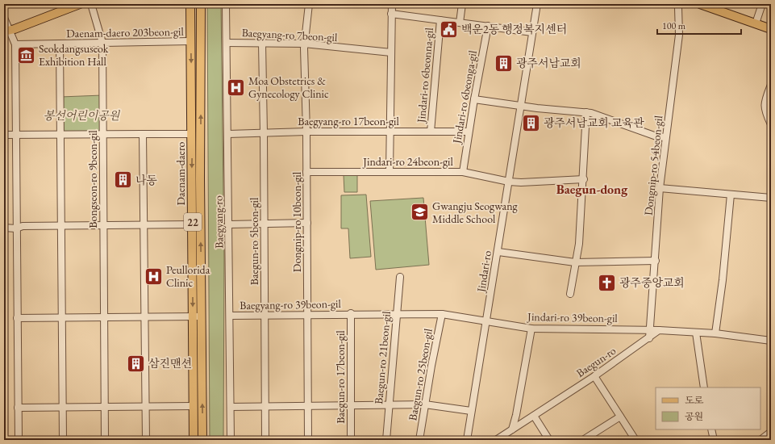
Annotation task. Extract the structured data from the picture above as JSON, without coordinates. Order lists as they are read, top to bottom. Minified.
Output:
{"streets":{"main road":["Daenam-daero","22"],"street":["Daenam-daero 203beon-gil","Baegyang-ro 7beon-gil","Jindari-ro 6beonna-gil","Jindari-ro 6beonga-gil","Baegyang-ro 17beon-gil","Jindari-ro 24beon-gil","Dongnip-ro 54beon-gil","Bongseon-ro 9beon-gil","Baegyang-ro","Dongnip-ro 10beon-gil","Baegun-ro 5beon-gil","Jindari-ro","Baegyang-ro 39beon-gil","Jindari-ro 39beon-gil","Baegun-ro 21beon-gil","Baegun-ro","Baegun-ro 25beon-gil","Baegun-ro 17beon-gil"]},"crossings":[["Daenam-daero 203beon-gil","Daenam-daero"],["Daenam-daero 203beon-gil","Bongseon-ro 9beon-gil"],["Baegyang-ro 7beon-gil","Baegyang-ro"],["Baegyang-ro 7beon-gil","Dongnip-ro 10beon-gil"],["Baegyang-ro 7beon-gil","Baegun-ro 5beon-gil"],["Jindari-ro 6beonna-gil","Baegyang-ro 17beon-gil"],["Jindari-ro 6beonga-gil","Baegyang-ro 17beon-gil"],["Jindari-ro 6beonga-gil","Jindari-ro 24beon-gil"],["Baegyang-ro 17beon-gil","Baegyang-ro"],["Baegyang-ro 17beon-gil","Dongnip-ro 10beon-gil"],["Baegyang-ro 17beon-gil","Baegun-ro 5beon-gil"],["Jindari-ro 24beon-gil","Dongnip-ro 10beon-gil"],["Jindari-ro 24beon-gil","Jindari-ro"],["Dongnip-ro 54beon-gil","Jindari-ro 39beon-gil"],["Dongnip-ro 54beon-gil","Baegun-ro"],["Baegyang-ro","Baegyang-ro 39beon-gil"],["Dongnip-ro 10beon-gil","Baegyang-ro 39beon-gil"],["Baegun-ro 5beon-gil","Baegyang-ro 39beon-gil"],["Jindari-ro","Jindari-ro 39beon-gil"],["Baegyang-ro 39beon-gil","Jindari-ro 39beon-gil"],["Baegyang-ro 39beon-gil","Baegun-ro 21beon-gil"],["Baegyang-ro 39beon-gil","Baegun-ro 17beon-gil"],["Jindari-ro 39beon-gil","Baegun-ro 21beon-gil"],["Jindari-ro 39beon-gil","Baegun-ro"],["Jindari-ro 39beon-gil","Baegun-ro 25beon-gil"]],"districts":["Baegun-dong"],"parks":["봉선어린이공원"],"places":{"public building":["백운2동 행정복지센터"],"museum":["Seokdangsuseok Exhibition Hall"],"building":["광주서남교회","광주서남교회 교육관","나동","삼진맨션"],"hospital":["Moa Obstetrics & Gynecology Clinic","Peullorida Clinic"],"school or university":["Gwangju Seogwang Middle School"],"church":["광주중앙교회"]},"legend":["도로","공원"],"scale_bar":"100 m"}
